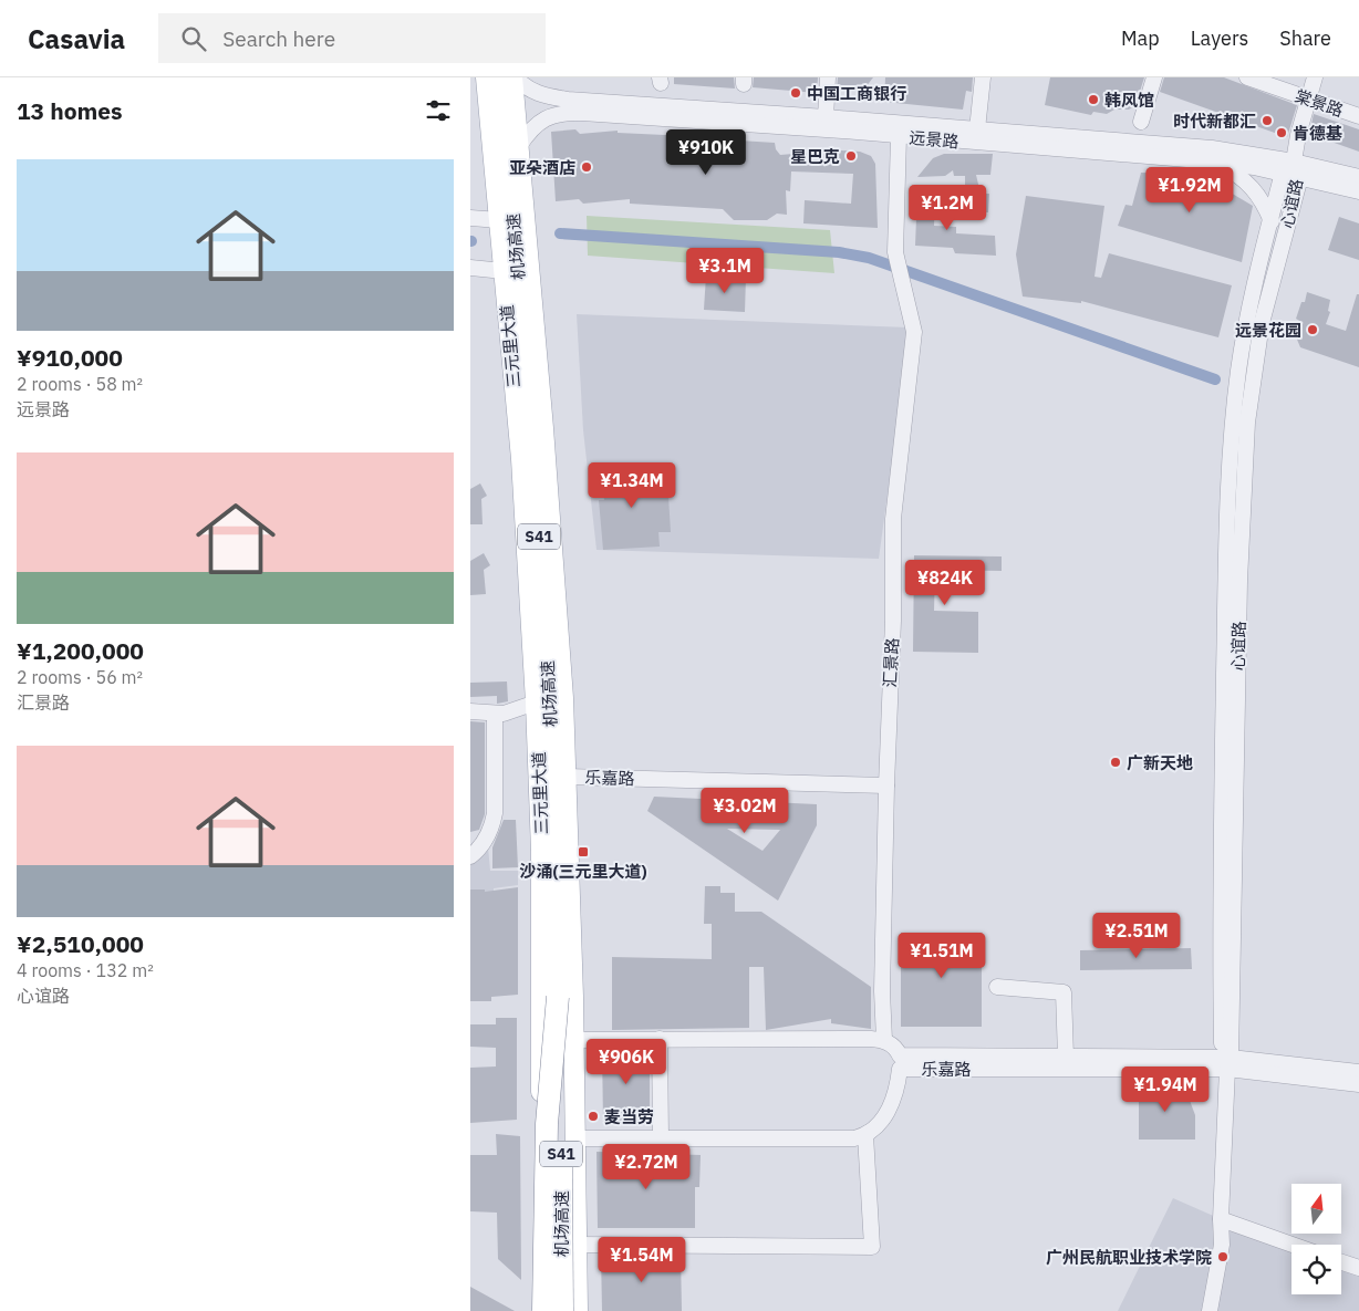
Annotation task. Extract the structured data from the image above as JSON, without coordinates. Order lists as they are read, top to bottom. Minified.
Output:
{"streets":{"highway":["机场高速","S41"],"main road":["三元里大道"],"street":["棠景路","远景路","心谊路","汇景路","乐嘉路"]},"crossings":[["远景路","心谊路"],["远景路","三元里大道"],["远景路","汇景路"],["心谊路","乐嘉路"],["机场高速","三元里大道"],["三元里大道","乐嘉路"],["汇景路","乐嘉路"]],"places":{"other":["中国工商银行","韩风馆","时代新都汇","肯德基","星巴克","亚朵酒店","远景花园","广新天地","麦当劳","广州民航职业技术学院"],"transit":["沙涌(三元里大道)"]},"north":"top","page":{"header":"Casavia","search":"Search here","nav":["Map","Layers","Share"],"heading":"13 homes","price":["¥910K","¥1.92M","¥1.2M","¥3.1M","¥1.34M","¥824K","¥3.02M","¥2.51M","¥1.51M","¥906K","¥1.94M","¥2.72M","¥1.54M"],"list":[{"name":"¥910,000","note":"2 rooms · 58 m² · 远景路"},{"name":"¥1,200,000","note":"2 rooms · 56 m² · 汇景路"},{"name":"¥2,510,000","note":"4 rooms · 132 m² · 心谊路"}]}}
